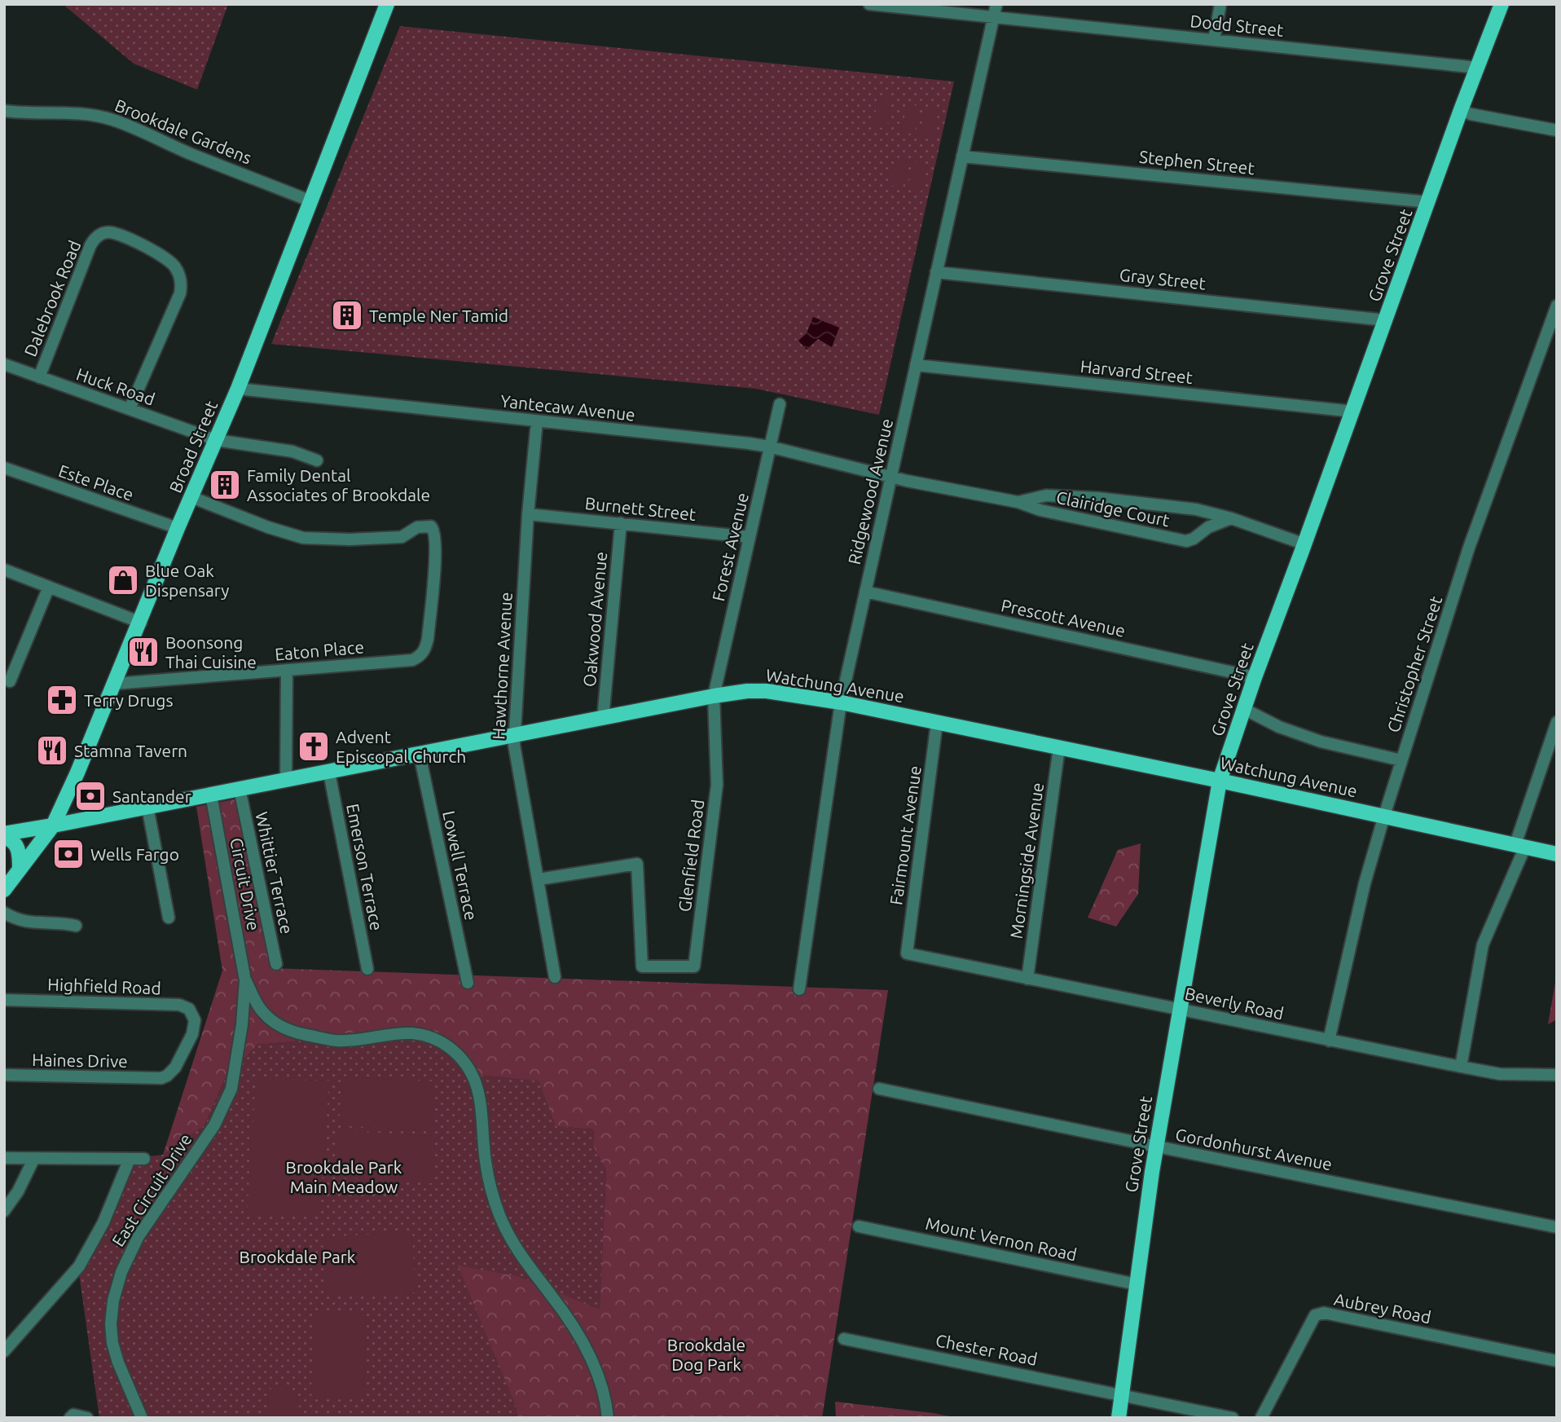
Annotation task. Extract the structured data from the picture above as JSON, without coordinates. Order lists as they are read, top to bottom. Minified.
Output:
{"streets":{"main road":["Grove Street","Broad Street","Watchung Avenue"],"street":["Dodd Street","Brookdale Gardens","Stephen Street","Gray Street","Dalebrook Road","Harvard Street","Huck Road","Yantecaw Avenue","Este Place","Ridgewood Avenue","Burnett Street","Clairidge Court","Forest Avenue","Prescott Avenue","Oakwood Avenue","Eaton Place","Christopher Street","Hawthorne Avenue","Fairmount Avenue","Glenfield Road","Morningside Avenue","Lowell Terrace","Emerson Terrace","Whittier Terrace","Circuit Drive","Highfield Road","Beverly Road","Haines Drive","Gordonhurst Avenue","East Circuit Drive","Mount Vernon Road","Aubrey Road","Chester Road"]},"crossings":[["Dodd Street","Grove Street"],["Dodd Street","Ridgewood Avenue"],["Brookdale Gardens","Broad Street"],["Stephen Street","Grove Street"],["Stephen Street","Ridgewood Avenue"],["Grove Street","Gray Street"],["Grove Street","Harvard Street"],["Grove Street","Clairidge Court"],["Grove Street","Prescott Avenue"],["Grove Street","Watchung Avenue"],["Grove Street","Beverly Road"],["Grove Street","Gordonhurst Avenue"],["Grove Street","Mount Vernon Road"],["Grove Street","Chester Road"],["Gray Street","Ridgewood Avenue"],["Dalebrook Road","Huck Road"],["Harvard Street","Ridgewood Avenue"],["Huck Road","Broad Street"],["Yantecaw Avenue","Broad Street"],["Yantecaw Avenue","Ridgewood Avenue"],["Yantecaw Avenue","Clairidge Court"],["Yantecaw Avenue","Forest Avenue"],["Yantecaw Avenue","Hawthorne Avenue"],["Broad Street","Este Place"],["Broad Street","Eaton Place"],["Broad Street","Watchung Avenue"],["Ridgewood Avenue","Clairidge Court"],["Ridgewood Avenue","Prescott Avenue"],["Ridgewood Avenue","Watchung Avenue"],["Burnett Street","Forest Avenue"],["Burnett Street","Oakwood Avenue"],["Burnett Street","Hawthorne Avenue"],["Forest Avenue","Watchung Avenue"],["Forest Avenue","Glenfield Road"],["Oakwood Avenue","Watchung Avenue"],["Christopher Street","Watchung Avenue"],["Christopher Street","Beverly Road"],["Hawthorne Avenue","Watchung Avenue"],["Hawthorne Avenue","Glenfield Road"],["Watchung Avenue","Fairmount Avenue"],["Watchung Avenue","Glenfield Road"],["Watchung Avenue","Morningside Avenue"],["Watchung Avenue","Lowell Terrace"],["Watchung Avenue","Emerson Terrace"],["Watchung Avenue","Whittier Terrace"],["Watchung Avenue","Circuit Drive"],["Fairmount Avenue","Beverly Road"],["Morningside Avenue","Beverly Road"],["Circuit Drive","East Circuit Drive"],["Highfield Road","Haines Drive"]],"parks":["Brookdale Park Main Meadow","Brookdale Park","Brookdale Dog Park"],"places":{"building":["Temple Ner Tamid","Family Dental Associates of Brookdale"],"shop":["Blue Oak Dispensary"],"restaurant":["Boonsong Thai Cuisine","Stamna Tavern"],"pharmacy":["Terry Drugs"],"church":["Advent Episcopal Church"],"bank":["Santander","Wells Fargo"]}}
